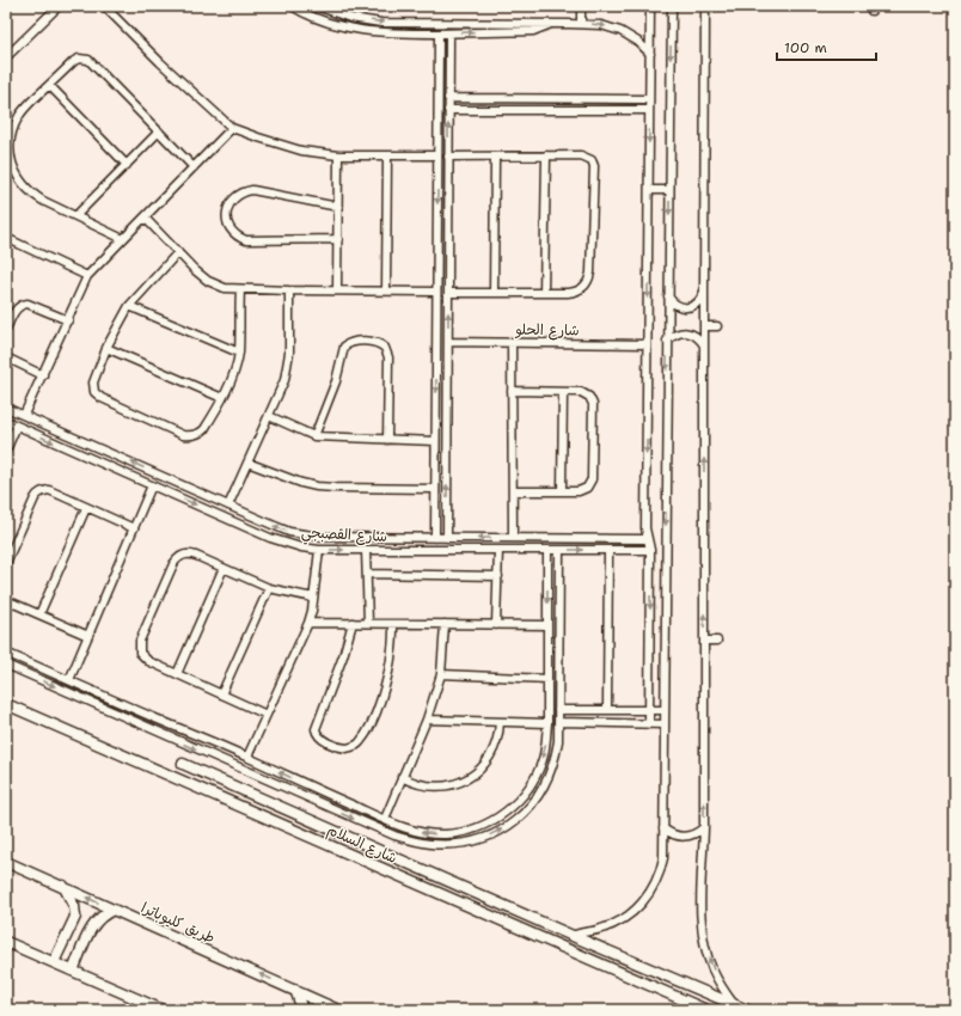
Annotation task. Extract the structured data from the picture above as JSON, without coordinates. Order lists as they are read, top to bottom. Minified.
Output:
{"streets":{"main road":["شارع السلام","طريق كليوباترا"],"street":["شارع الحلو","شارع القصبجي"]},"scale_bar":"100 m"}
